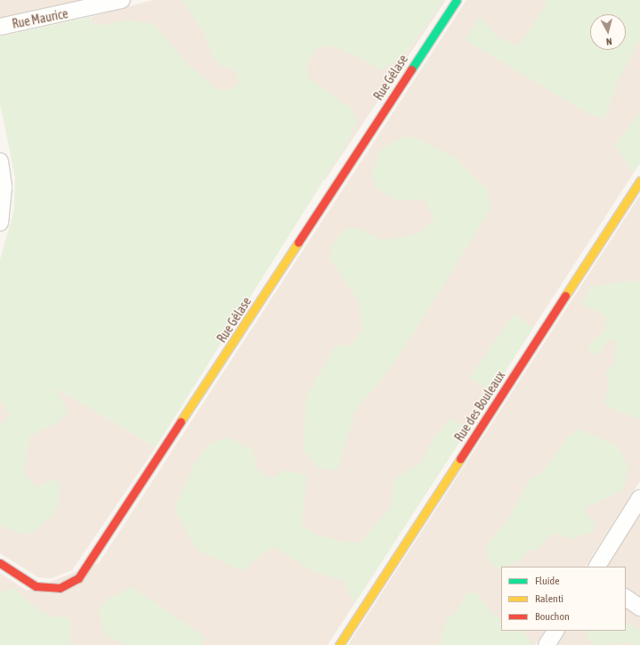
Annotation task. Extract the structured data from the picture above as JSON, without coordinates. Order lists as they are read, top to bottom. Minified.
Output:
{"streets":{"street":["Rue Maurice","Rue Gélase","Rue des Bouleaux"]},"legend":["Fluide","Ralenti","Bouchon"],"north":"bottom"}
